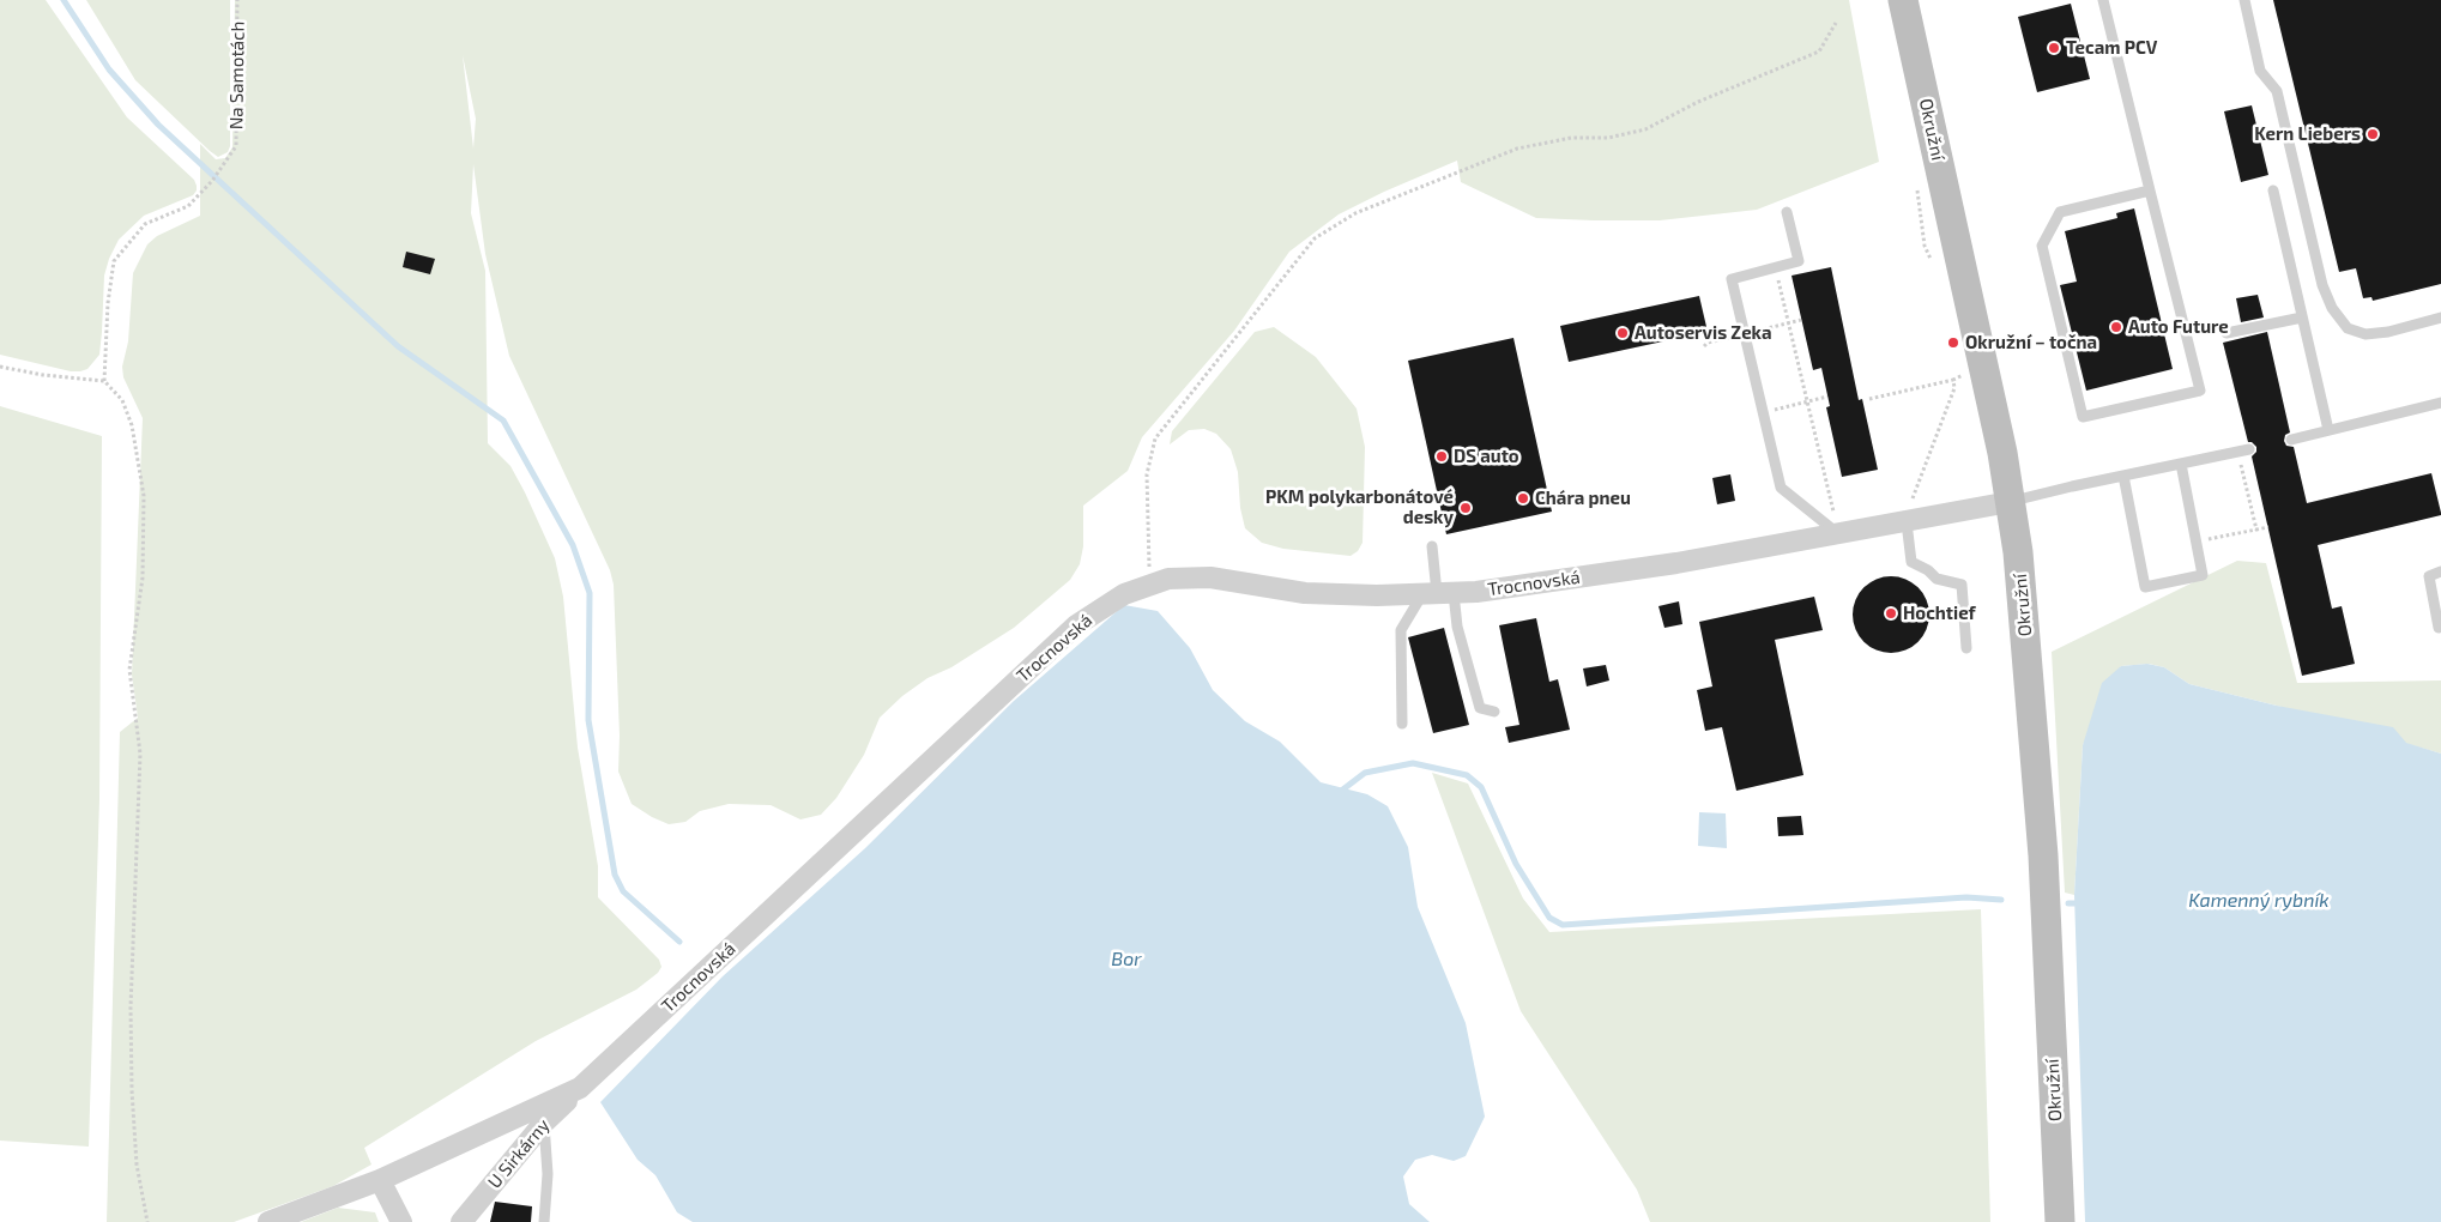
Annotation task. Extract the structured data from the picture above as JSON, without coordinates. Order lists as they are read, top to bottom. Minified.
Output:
{"streets":{"main road":["Okružní"],"street":["Trocnovská","U Sirkárny"],"path":["Na Samotách"]},"crossings":[["Okružní","Trocnovská"],["Trocnovská","U Sirkárny"]],"water":["Kamenný rybník","Bor"],"places":["Tecam PCV","Kern Liebers","Auto Future","Autoservis Zeka","Okružní – točna","DS auto","Chára pneu","PKM polykarbonátové desky","Hochtief"]}
